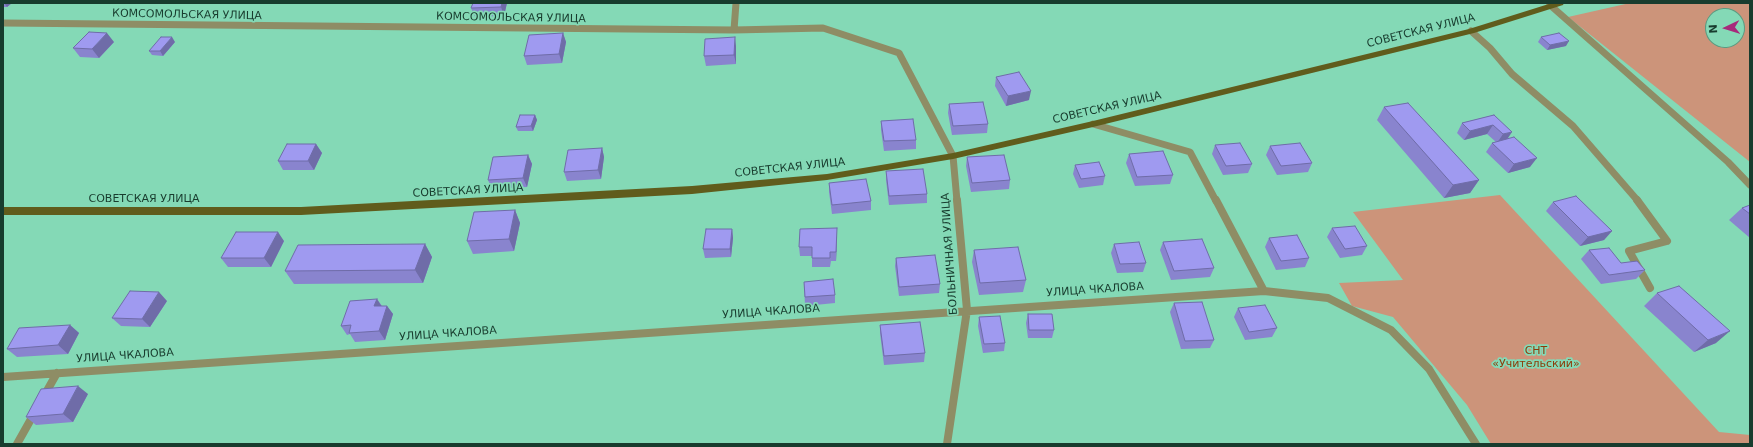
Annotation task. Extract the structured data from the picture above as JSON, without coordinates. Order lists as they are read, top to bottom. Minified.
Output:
{"streets":{"main road":["СОВЕТСКАЯ УЛИЦА"],"street":["КОМСОМОЛЬСКАЯ УЛИЦА","БОЛЬНИЧНАЯ УЛИЦА","УЛИЦА ЧКАЛОВА"]},"crossings":[["КОМСОМОЛЬСКАЯ УЛИЦА","СОВЕТСКАЯ УЛИЦА"],["КОМСОМОЛЬСКАЯ УЛИЦА","БОЛЬНИЧНАЯ УЛИЦА"],["СОВЕТСКАЯ УЛИЦА","БОЛЬНИЧНАЯ УЛИЦА"],["БОЛЬНИЧНАЯ УЛИЦА","УЛИЦА ЧКАЛОВА"]],"parks":["СНТ «Учительский»"],"north":"left"}
